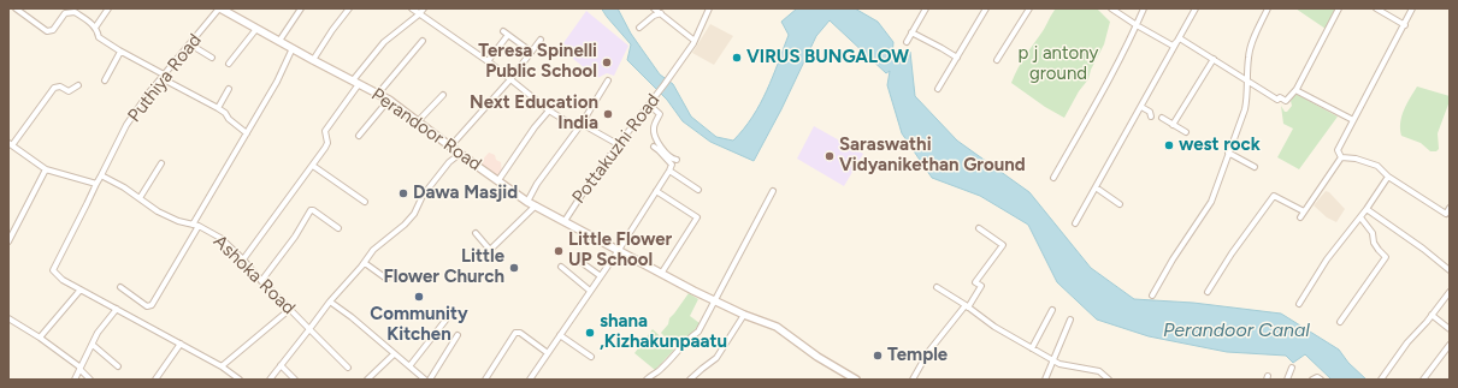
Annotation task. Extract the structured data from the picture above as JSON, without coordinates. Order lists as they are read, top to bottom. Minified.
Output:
{"streets":{"main road":["Perandoor Road"],"street":["Puthiya Road","Pottakuzhi Road","Ashoka Road"]},"crossings":[["Puthiya Road","Perandoor Road"],["Puthiya Road","Ashoka Road"],["Perandoor Road","Pottakuzhi Road"],["Perandoor Road","Ashoka Road"]],"water":["Perandoor Canal"],"parks":["p j antony ground"],"places":["VIRUS BUNGALOW","Teresa Spinelli Public School","Next Education India","west rock","Saraswathi Vidyanikethan Ground","Dawa Masjid","Little Flower UP School","Little Flower Church","Community Kitchen","shana ,Kizhakunpaatu","Temple"]}
